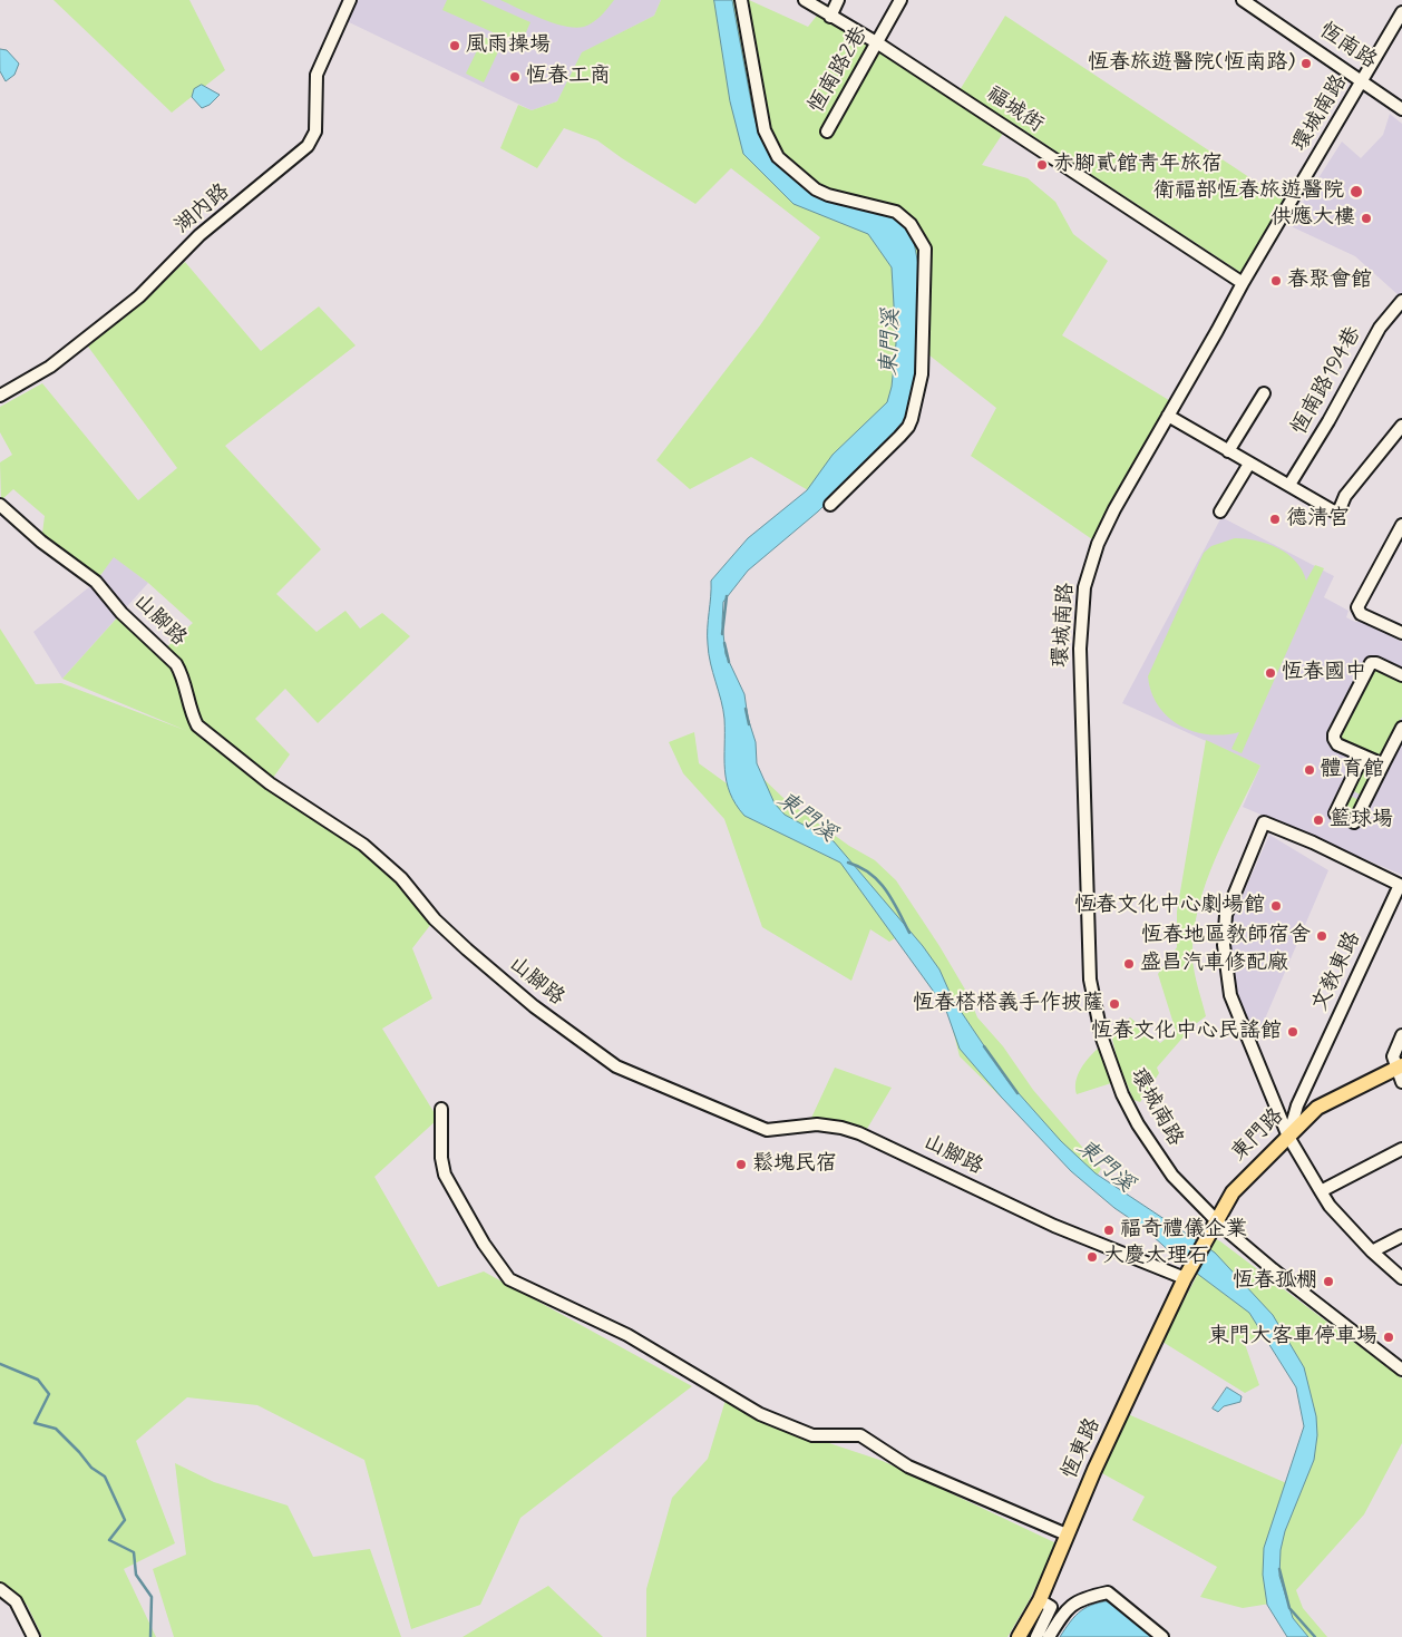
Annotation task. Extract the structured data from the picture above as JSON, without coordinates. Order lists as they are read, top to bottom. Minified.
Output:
{"streets":{"main road":["東門路","恆東路"],"street":["恆南路","恆南路2巷","福城街","環城南路","湖內路","恆南路194巷","山腳路","文教東路"]},"crossings":[["恆南路","環城南路"],["恆南路2巷","福城街"],["福城街","環城南路"],["環城南路","東門路"],["山腳路","東門路"],["山腳路","恆東路"],["文教東路","東門路"],["東門路","恆東路"]],"water":["東門溪"],"places":["風雨操場","恆春旅遊醫院(恆南路)","恆春工商","赤腳貳館青年旅宿","衛福部恆春旅遊醫院","供應大樓","春聚會館","德清宮","恆春國中","體育館","籃球場","恆春文化中心劇場館","恆春地區教師宿舍","盛昌汽車修配廠","恆春榙榙義手作披薩","恆春文化中心民謠館","鬆塊民宿","福奇禮儀企業","大慶大理石","恆春孤棚","東門大客車停車場"]}
